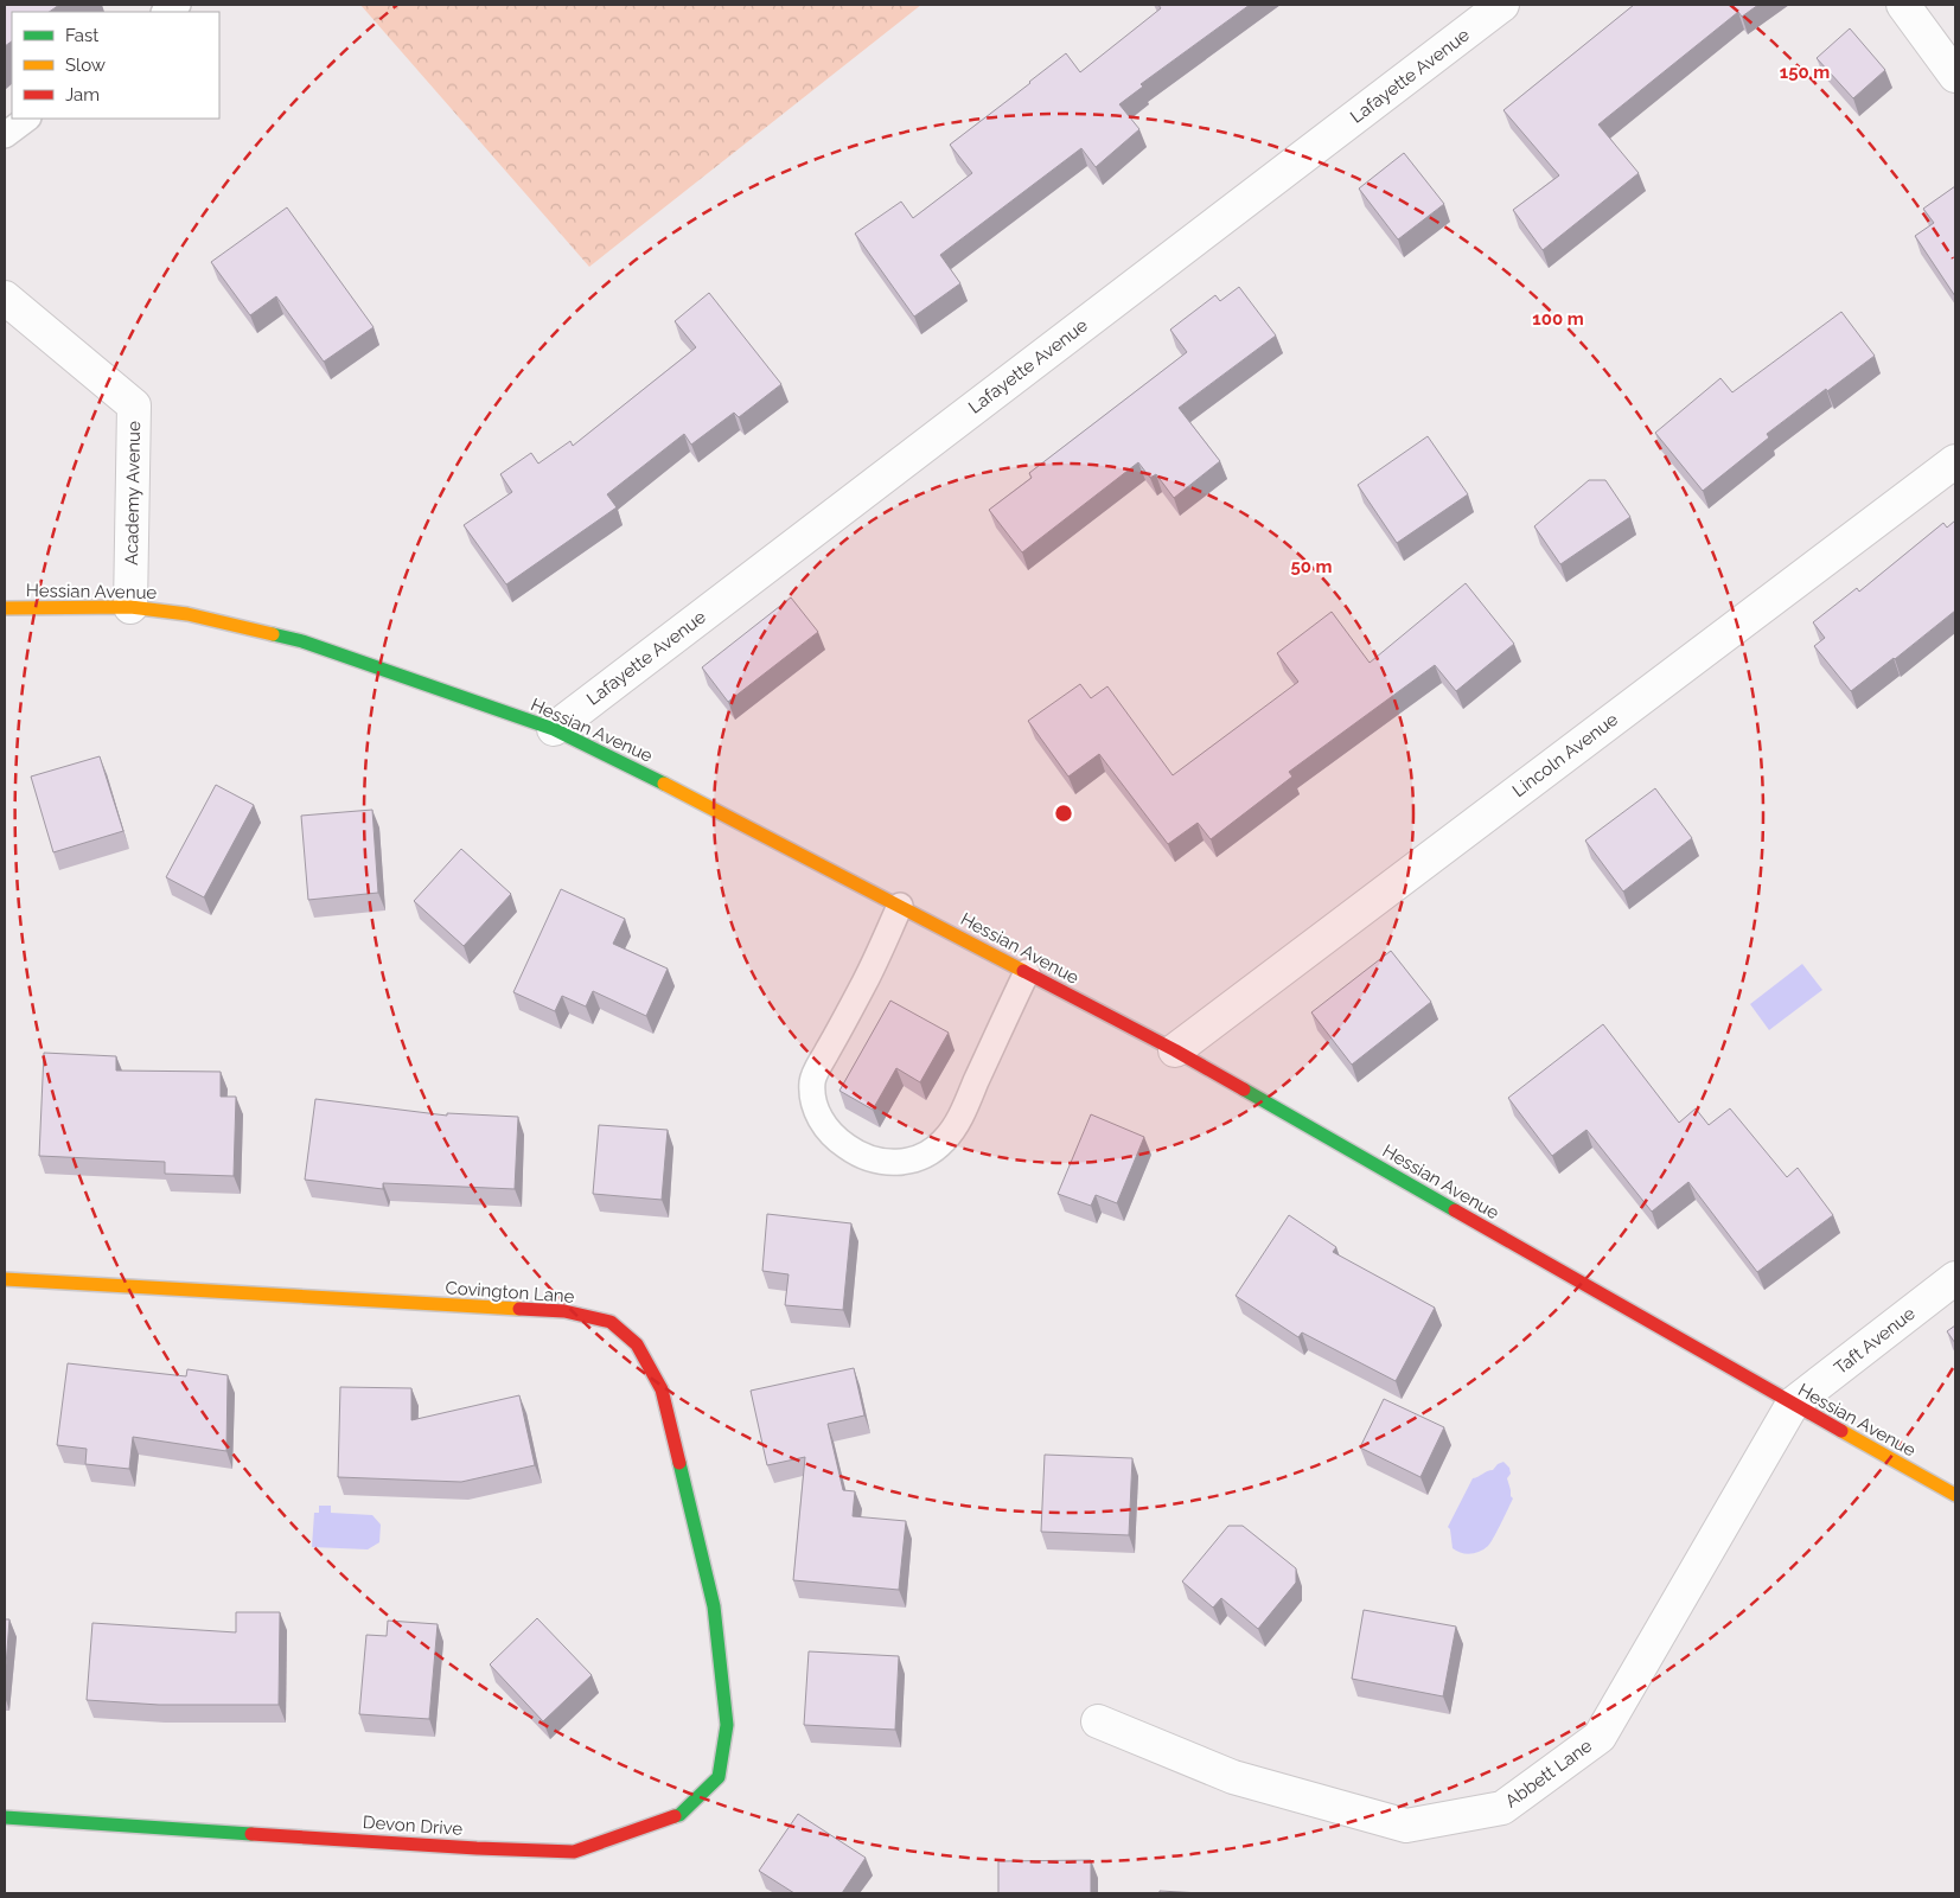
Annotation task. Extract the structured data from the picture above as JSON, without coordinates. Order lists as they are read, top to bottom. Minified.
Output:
{"streets":{"main road":["Hessian Avenue","Covington Lane","Devon Drive"],"street":["Lafayette Avenue","Academy Avenue","Lincoln Avenue","Taft Avenue","Abbett Lane"]},"crossings":[["Lafayette Avenue","Hessian Avenue"],["Academy Avenue","Hessian Avenue"],["Hessian Avenue","Lincoln Avenue"],["Hessian Avenue","Taft Avenue"],["Hessian Avenue","Abbett Lane"],["Covington Lane","Devon Drive"],["Taft Avenue","Abbett Lane"]],"legend":["Fast","Slow","Jam"],"rings":["150 m","100 m","50 m"]}
